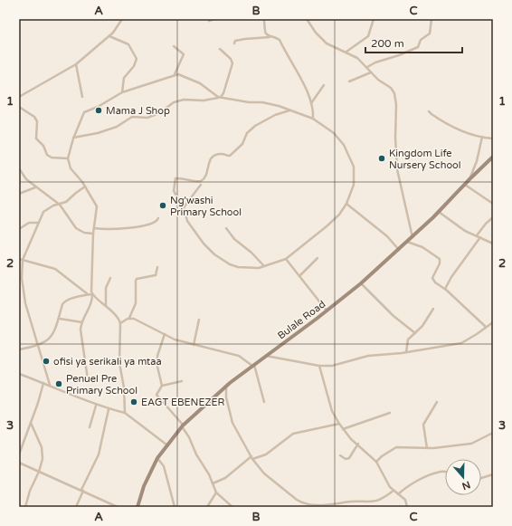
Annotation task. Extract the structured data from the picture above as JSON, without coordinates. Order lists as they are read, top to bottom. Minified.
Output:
{"streets":{"street":["Bulale Road"]},"places":["Mama J Shop","Kingdom Life Nursery School","Ng'washi Primary School","ofisi ya serikali ya mtaa","Penuel Pre Primary School","EAGT EBENEZER"],"scale_bar":"200 m","north":"bottom","grid":{"columns":["A","B","C"],"rows":["1","2","3"]}}
